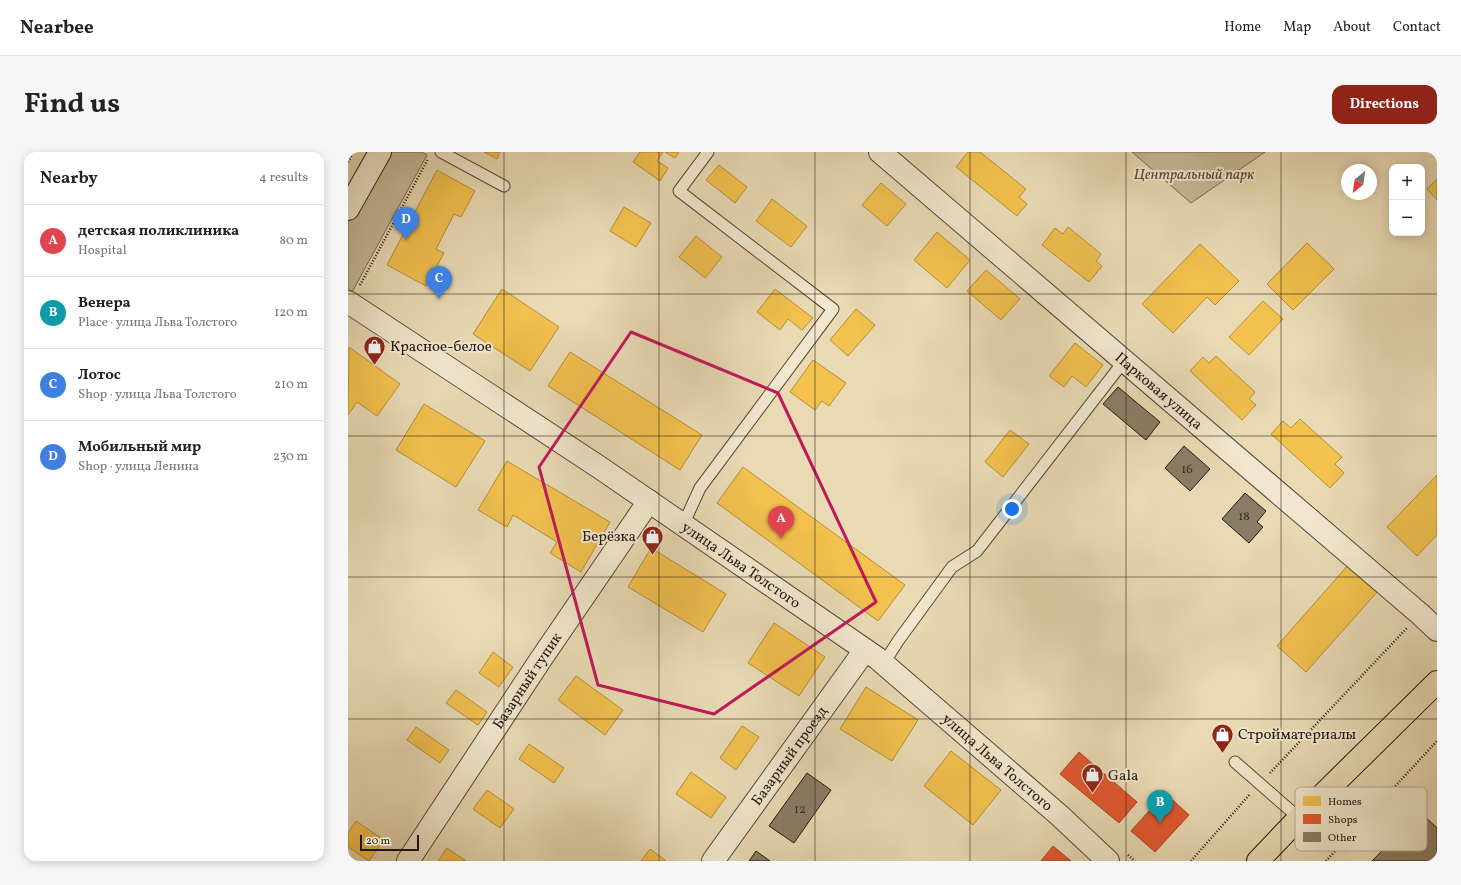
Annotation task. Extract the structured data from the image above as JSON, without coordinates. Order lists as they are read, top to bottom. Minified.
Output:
{"streets":{"street":["Парковая улица","улица Льва Толстого","Базарный тупик","Базарный проезд"]},"crossings":[["улица Льва Толстого","Базарный тупик"],["улица Льва Толстого","Базарный проезд"]],"parks":["Центральный парк"],"places":{"shop":["Красное-белое","Берёзка","Стройматериалы","Gala"]},"house_numbers":["16","18","12"],"legend":["Homes","Shops","Other"],"scale_bar":"20 m","north":"bottom left","page":{"header":"Nearbee","nav":["Home","Map","About","Contact"],"title":"Find us","buttons":"Directions","heading":["Nearby","4 results"],"map_buttons":["+","−"],"list":[{"mark":"A","name":"детская поликлиника","note":"Hospital","value":"80 m"},{"mark":"B","name":"Венера","note":"Place · улица Льва Толстого","value":"120 m"},{"mark":"C","name":"Лотос","note":"Shop · улица Льва Толстого","value":"210 m"},{"mark":"D","name":"Мобильный мир","note":"Shop · улица Ленина","value":"230 m"}],"pins":["D","C","A","B"],"scale":"20 m"}}
